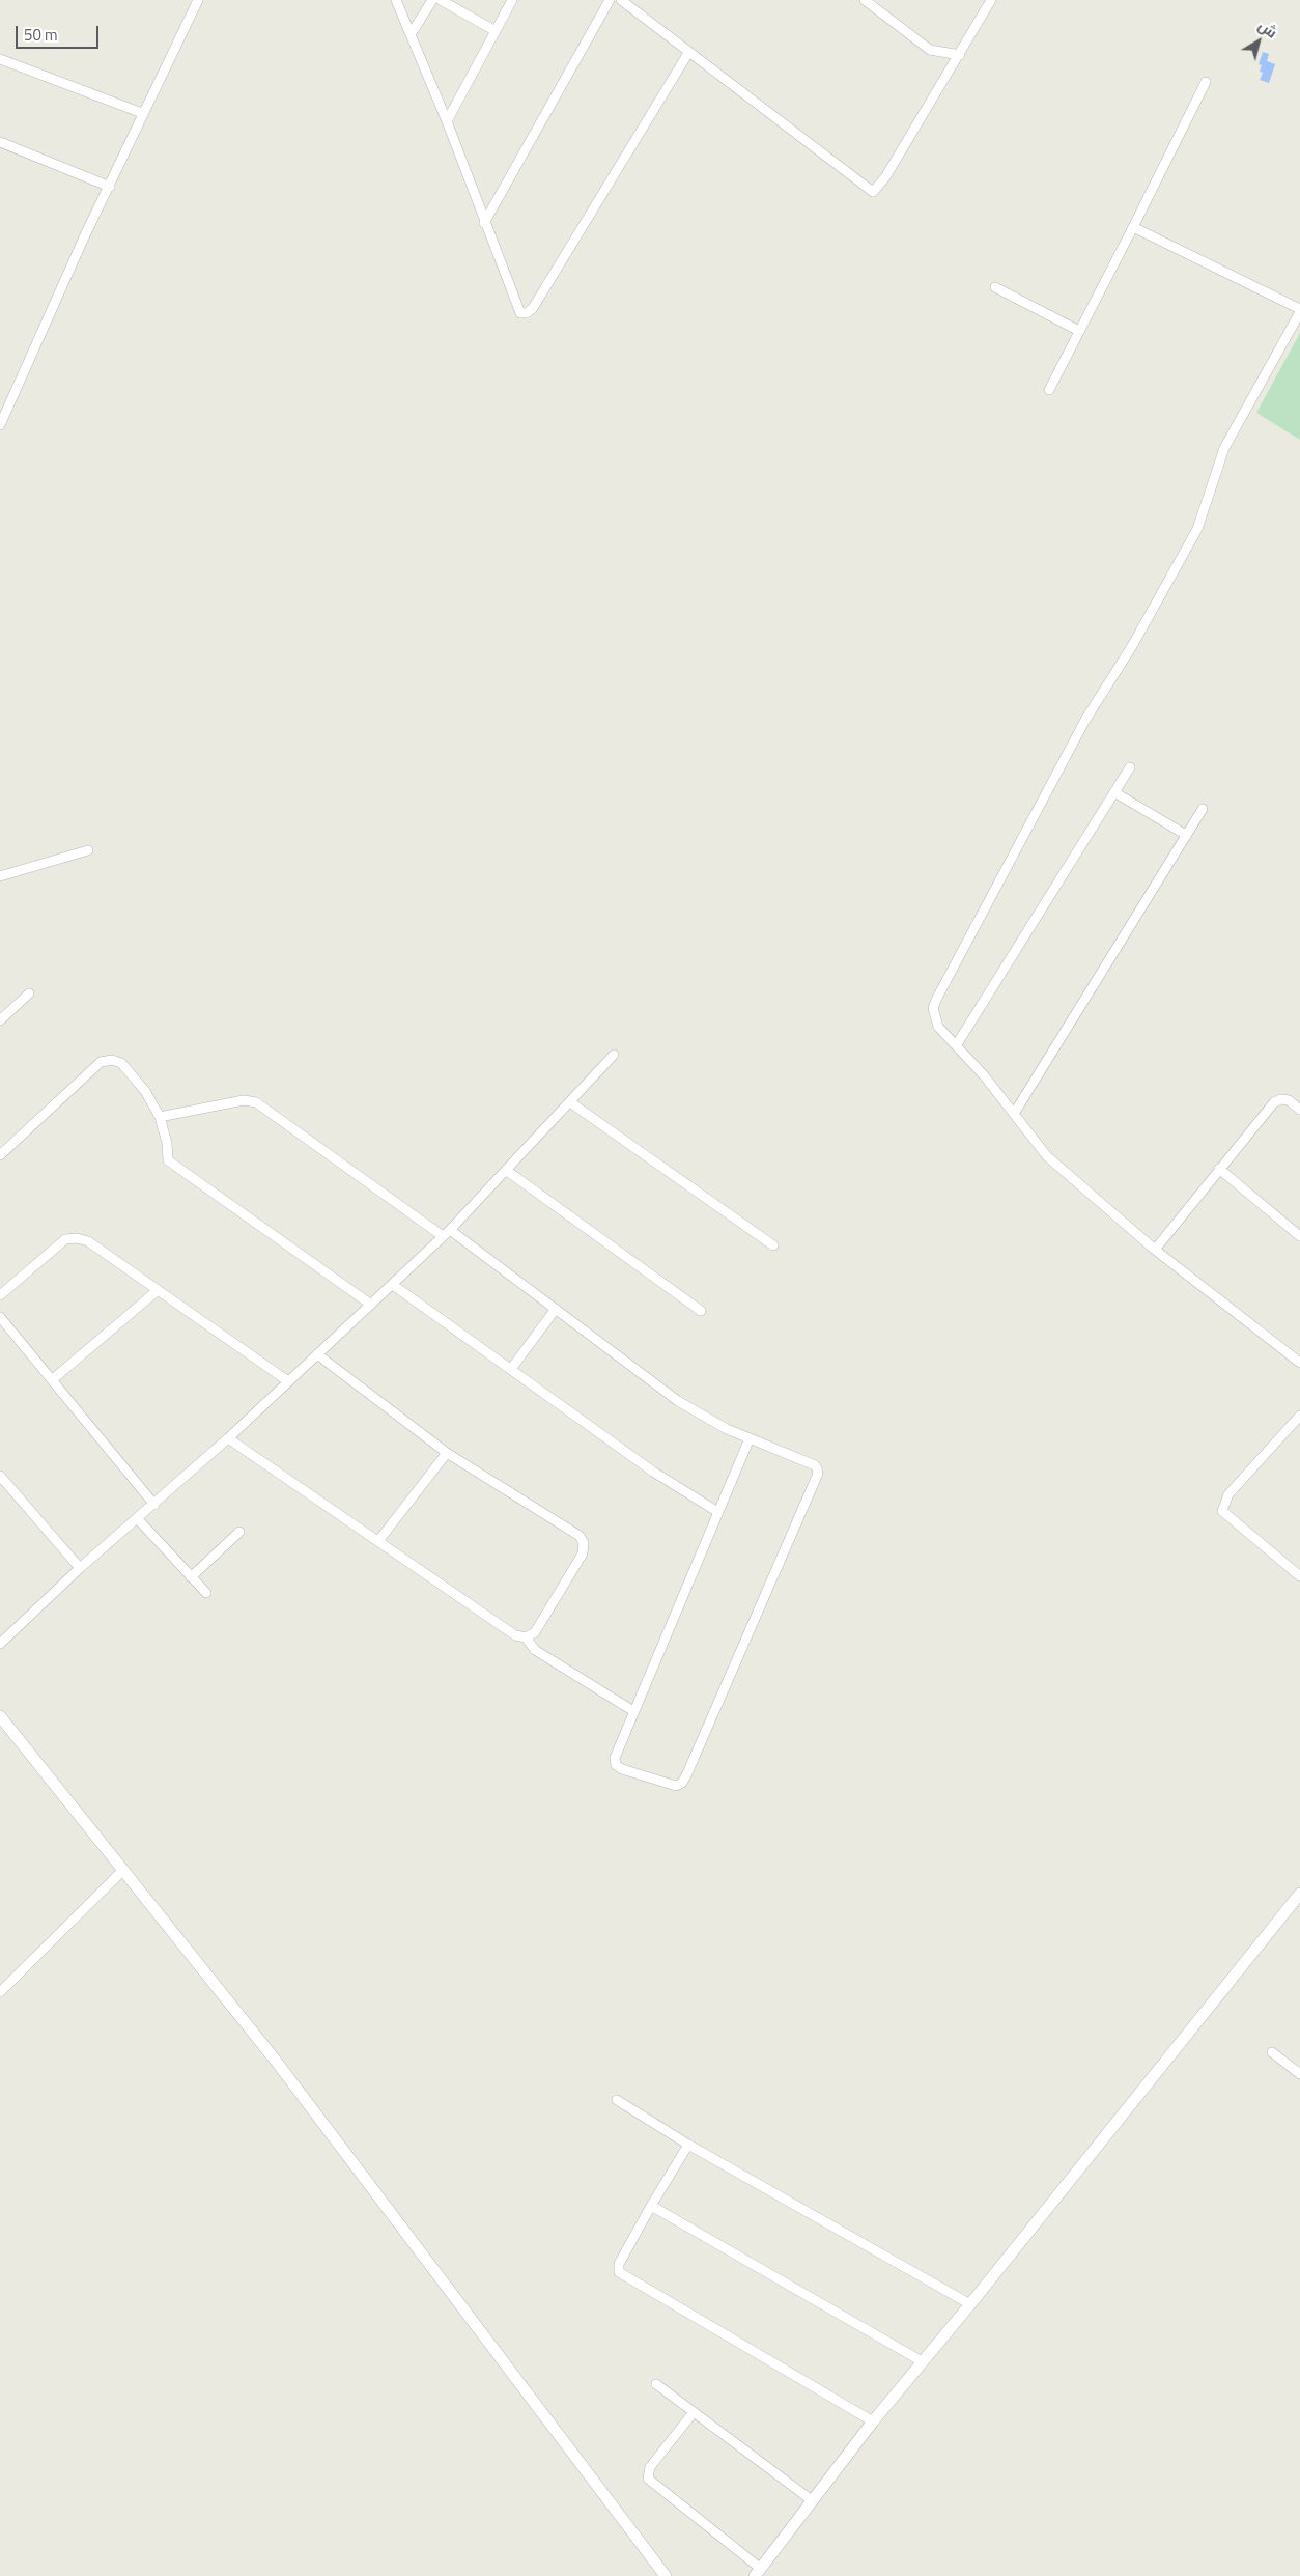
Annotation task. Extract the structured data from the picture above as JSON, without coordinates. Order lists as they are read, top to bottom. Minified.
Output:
{"scale_bar":"50 m","north":"top right"}
